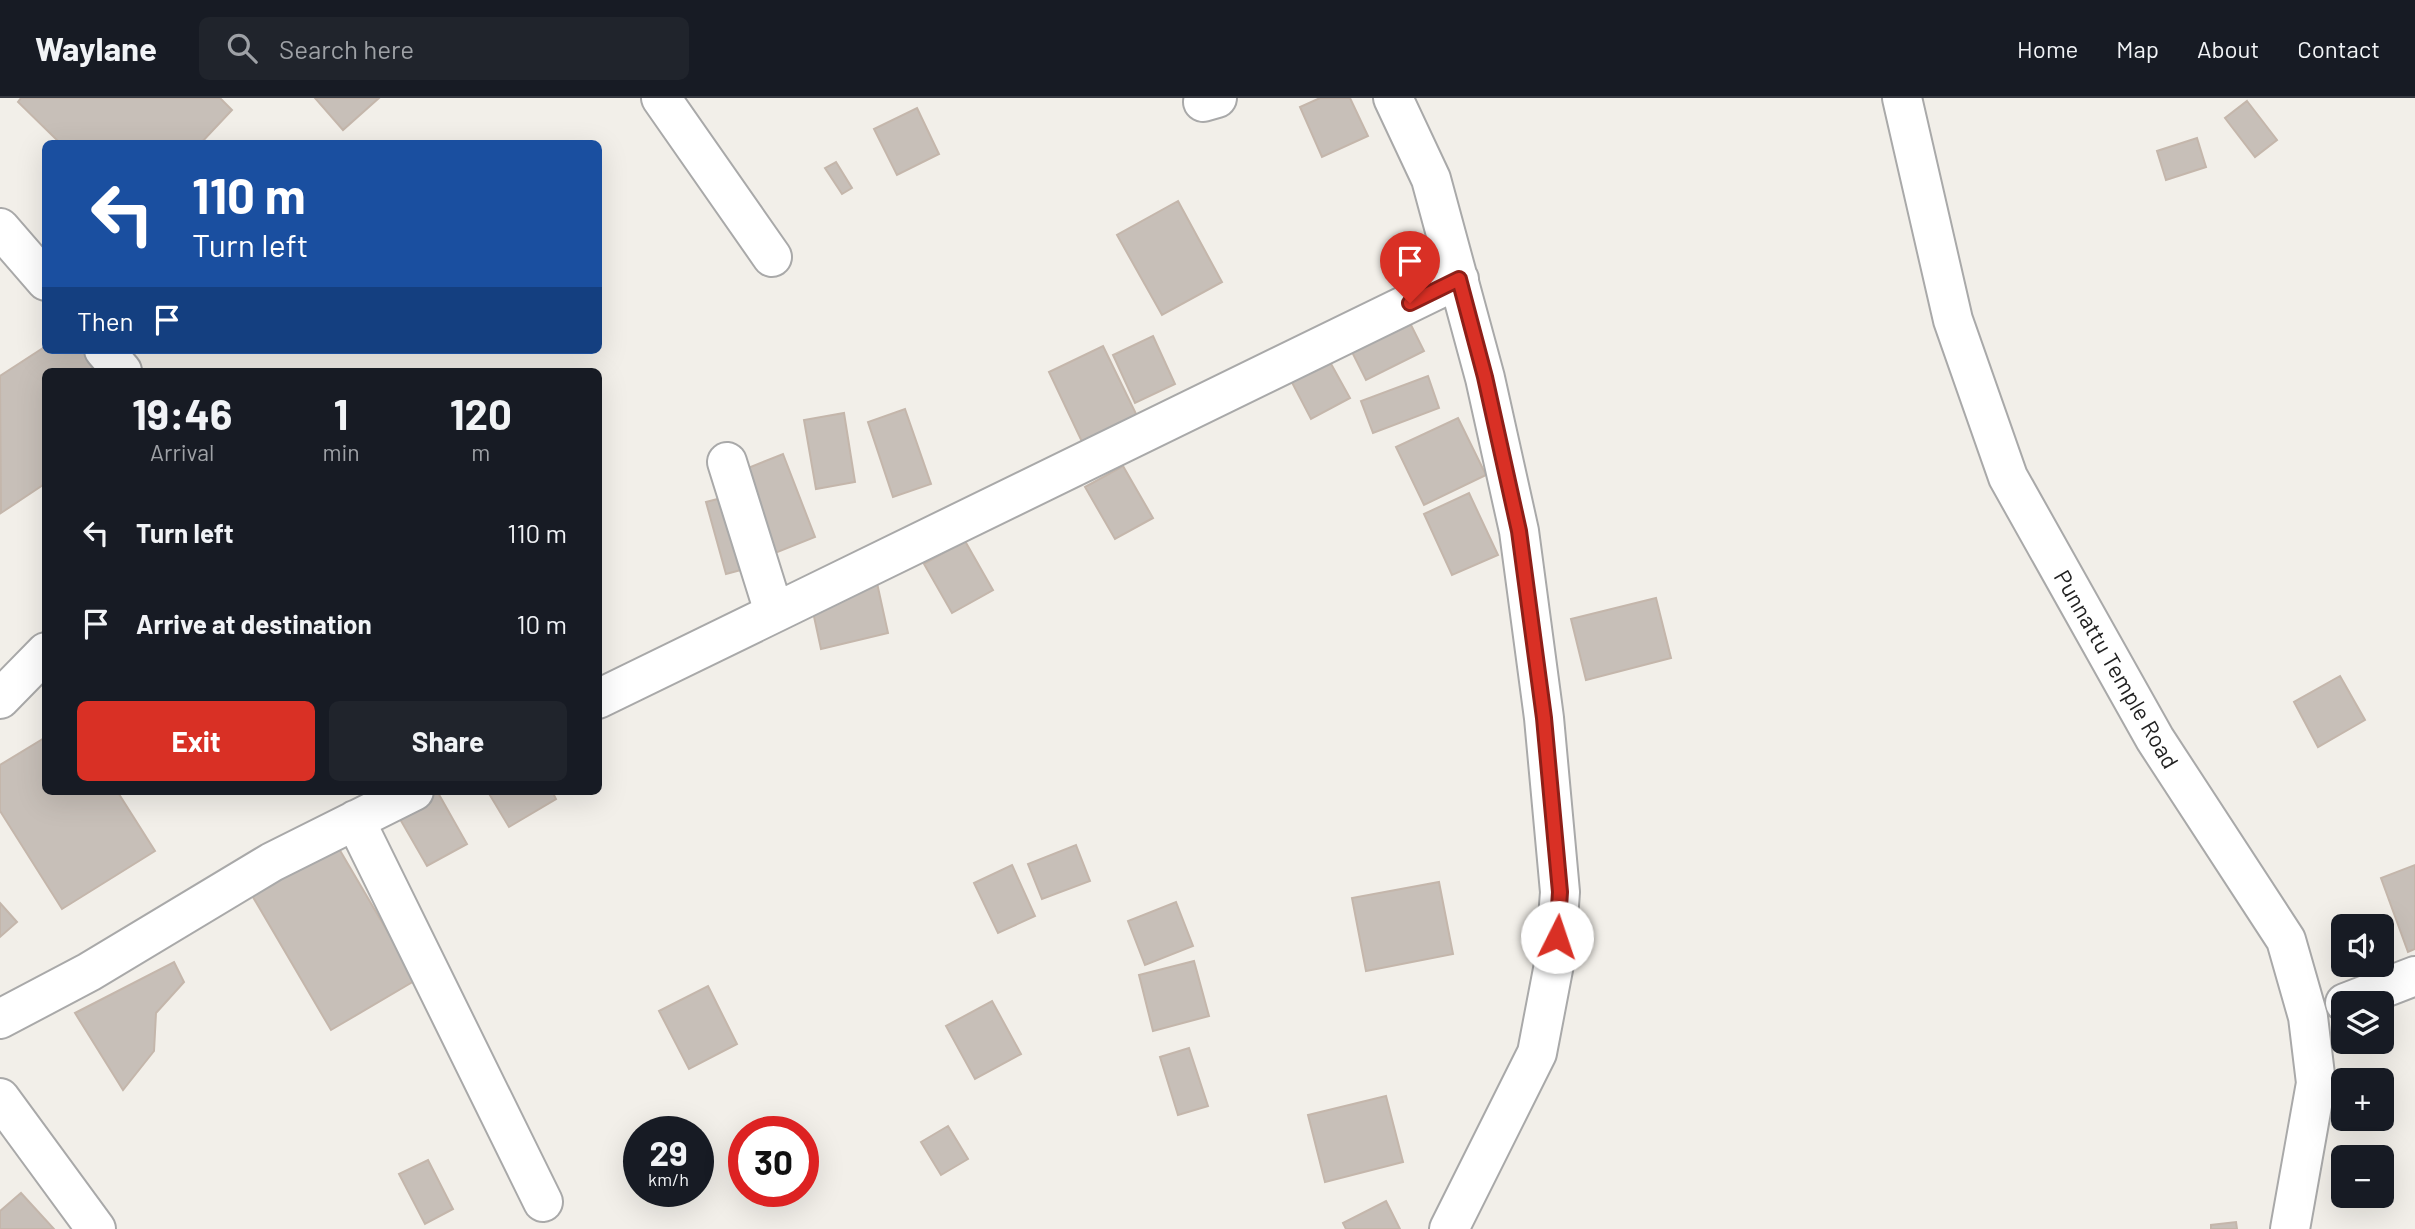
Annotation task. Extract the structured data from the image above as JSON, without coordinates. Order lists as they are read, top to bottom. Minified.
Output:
{"streets":{"street":["Punnattu Temple Road"]},"page":{"header":"Waylane","search":"Search here","nav":["Home","Map","About","Contact"],"turn":["110 m","Turn left"],"then":"Then","eta":["19:46","Arrival","1","min","120","m"],"list":[{"name":"Turn left","value":"110 m"},{"name":"Arrive at destination","value":"10 m"}],"buttons":["Exit","Share"],"map_buttons":["+","−"],"speed":"29 km/h","limit":"30"}}
